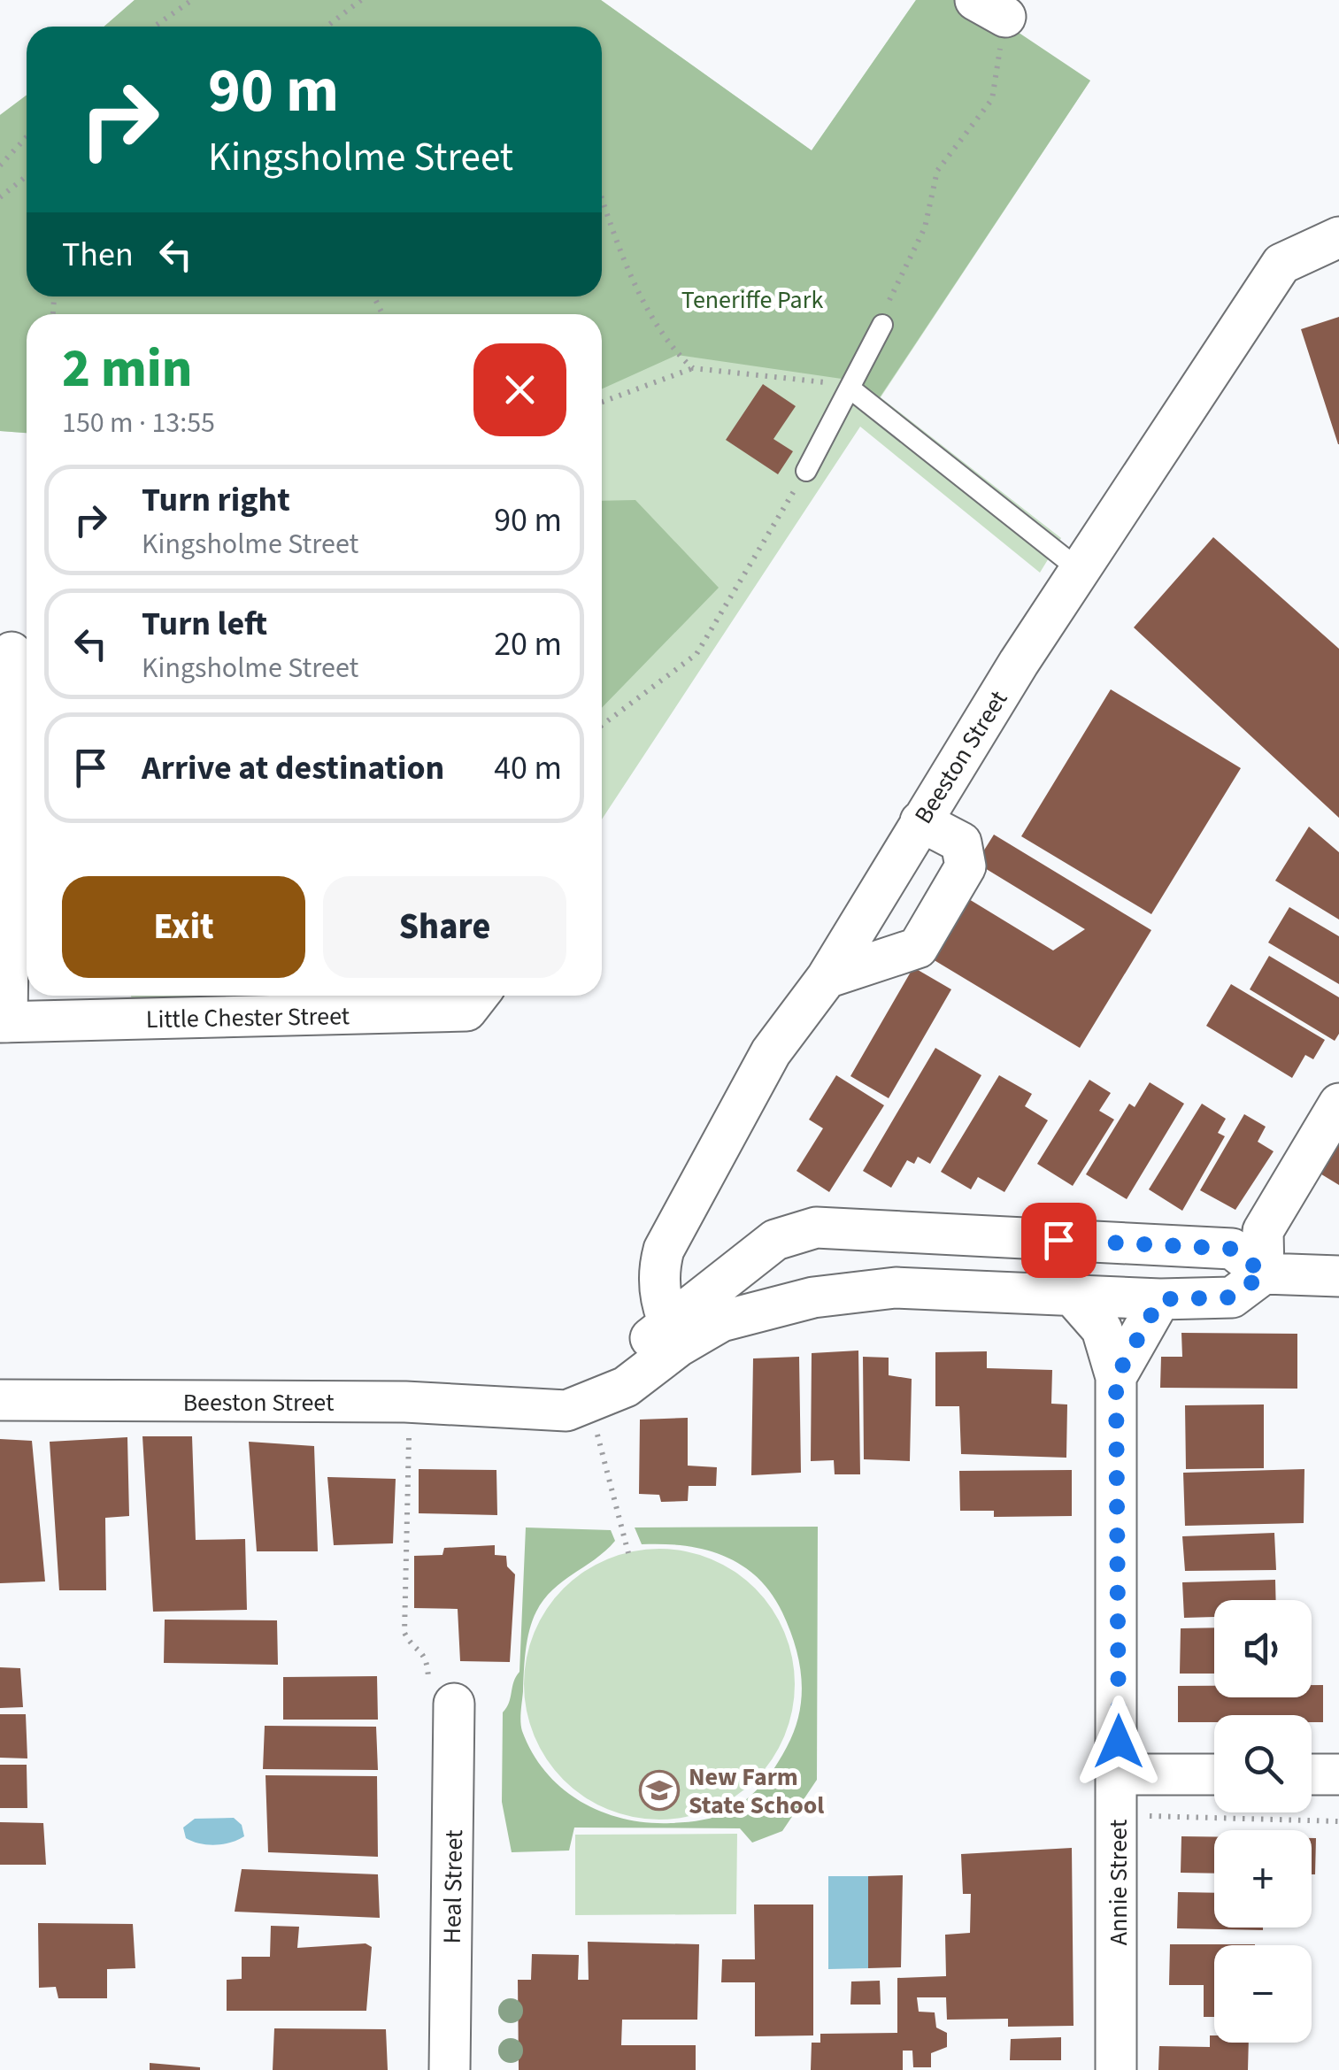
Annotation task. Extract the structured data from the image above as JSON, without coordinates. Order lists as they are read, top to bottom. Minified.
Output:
{"streets":{"street":["Beeston Street","Little Chester Street","Annie Street","Heal Street"]},"parks":["Teneriffe Park"],"places":{"school or university":["New Farm State School"]},"page":{"turn":["90 m","Kingsholme Street"],"then":"Then","heading":["2 min","150 m · 13:55"],"list":[{"name":"Turn right","note":"Kingsholme Street","value":"90 m"},{"name":"Turn left","note":"Kingsholme Street","value":"20 m"},{"name":"Arrive at destination","value":"40 m"}],"buttons":["Exit","Share"],"map_buttons":["+","−"]}}
